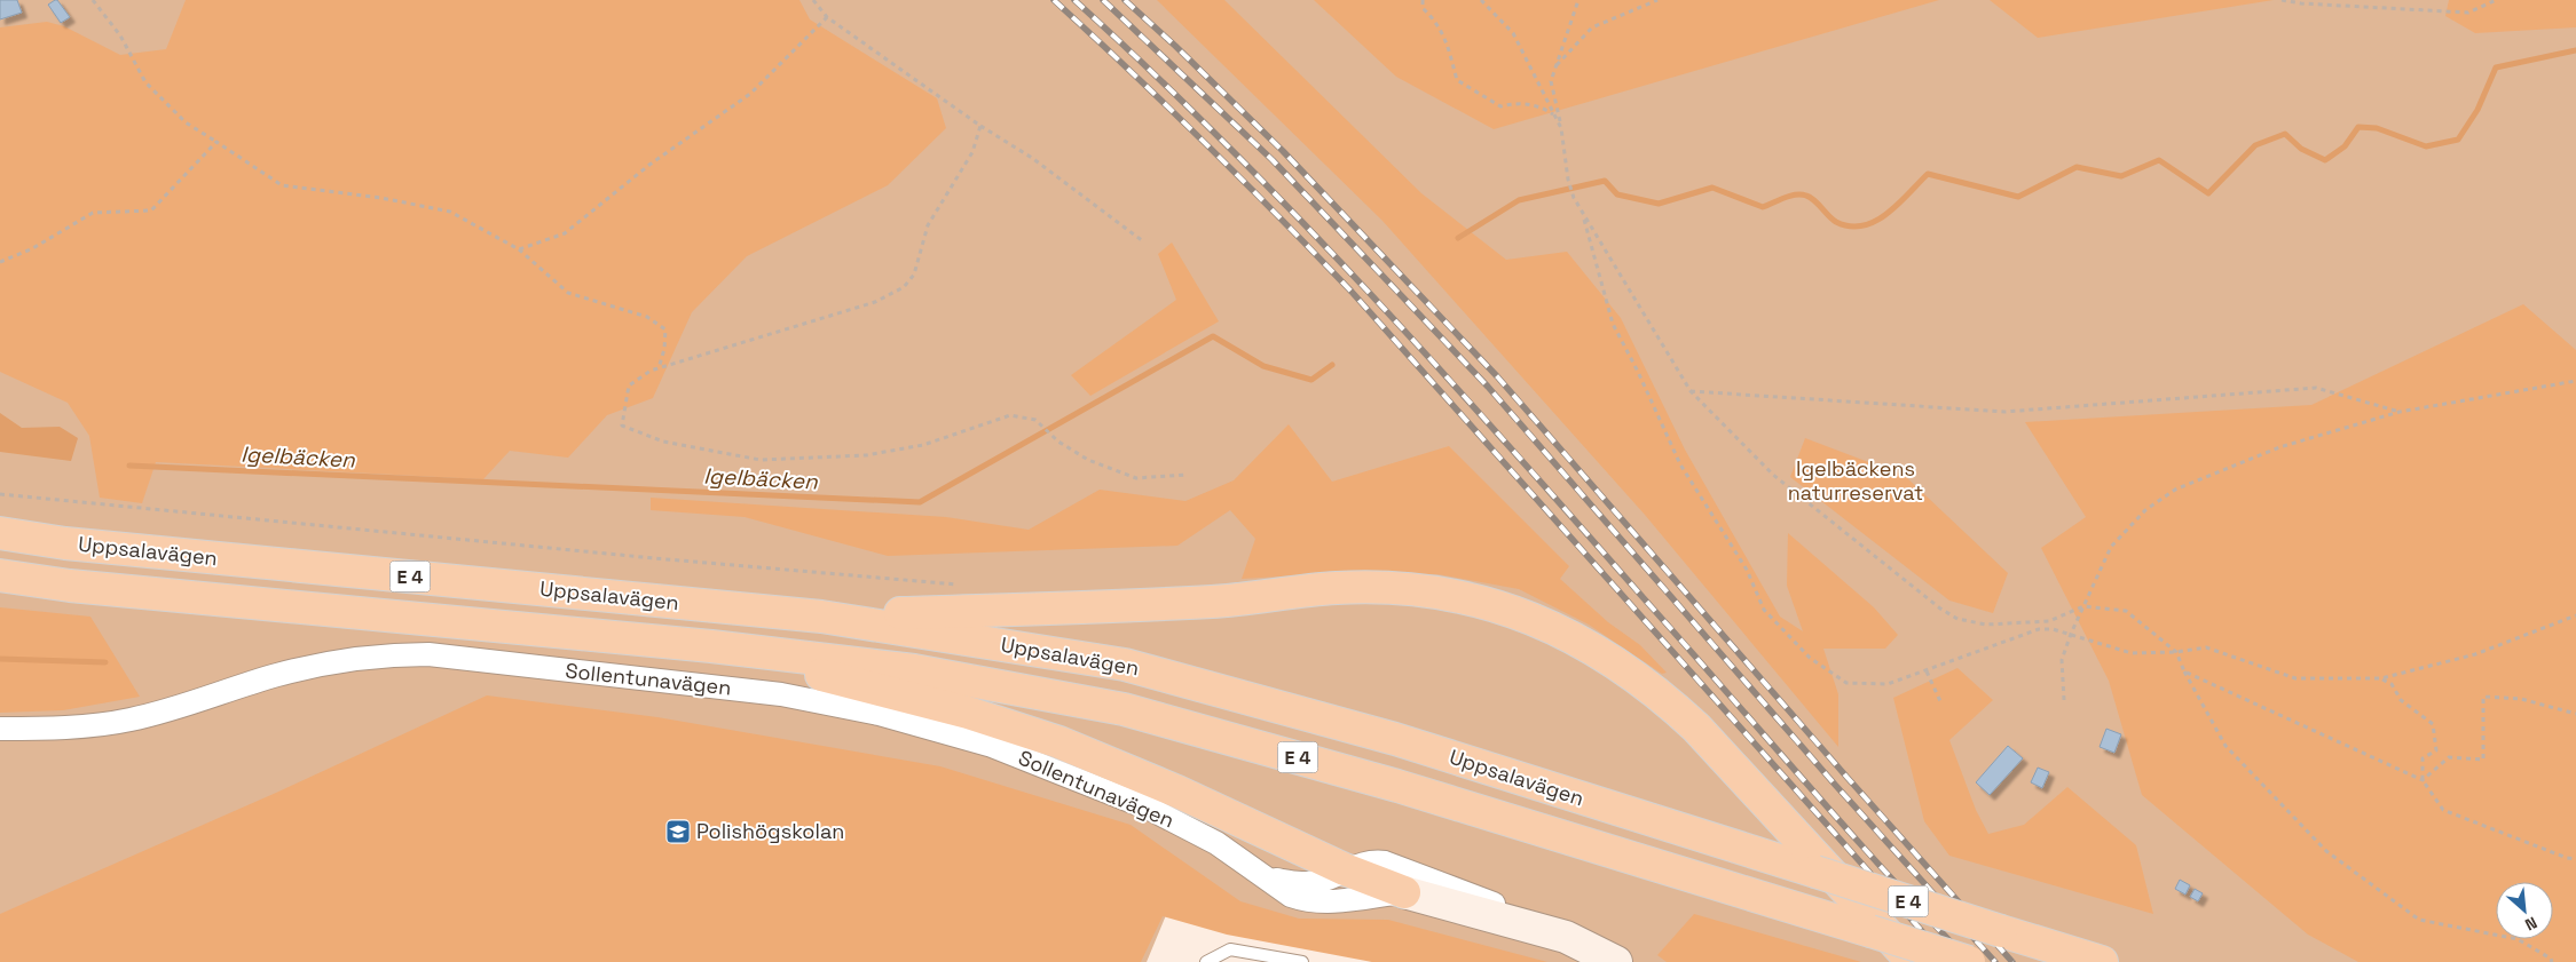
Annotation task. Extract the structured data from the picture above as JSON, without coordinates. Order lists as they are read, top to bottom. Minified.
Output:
{"streets":{"highway":["Uppsalavägen","E 4"],"street":["Sollentunavägen"]},"water":["Igelbäcken"],"parks":["Igelbäckens naturreservat"],"places":{"school or university":["Polishögskolan"]},"north":"bottom right"}
